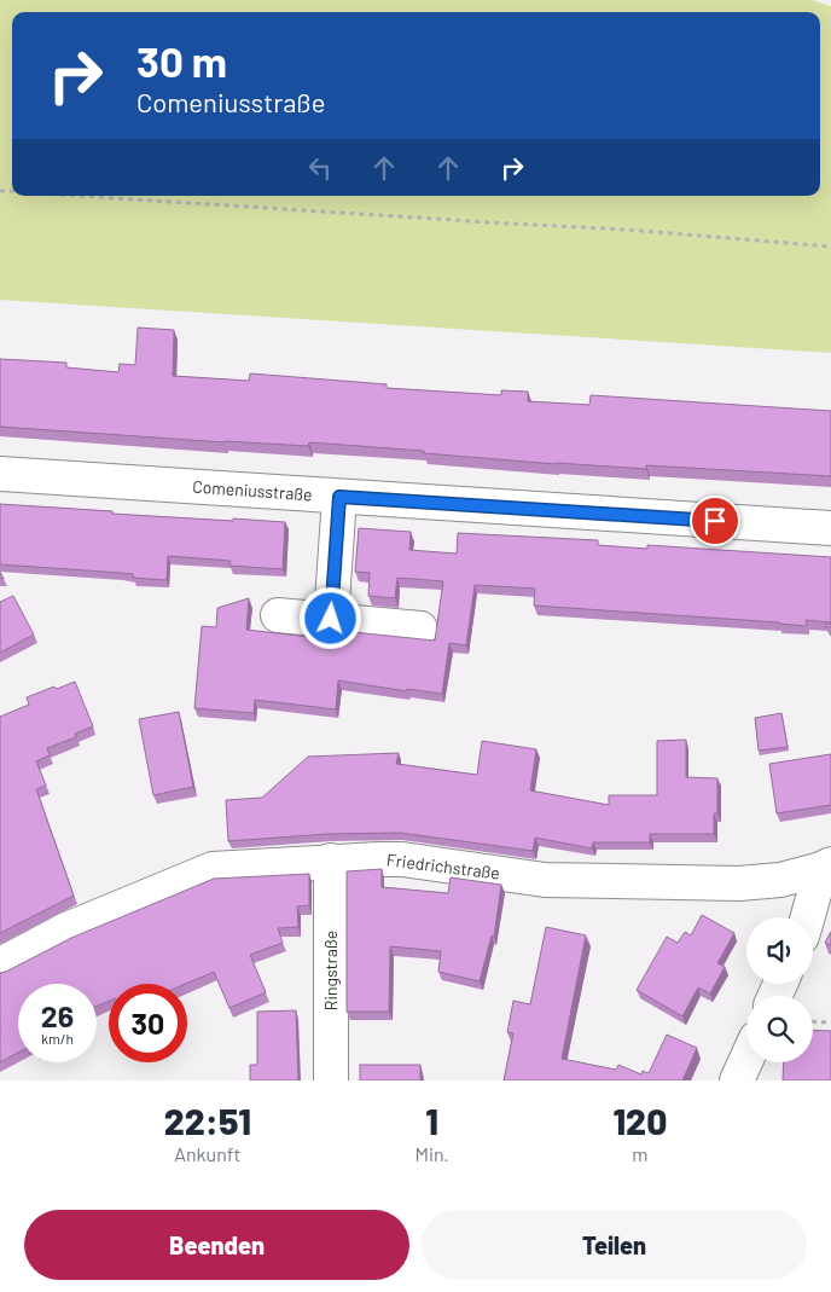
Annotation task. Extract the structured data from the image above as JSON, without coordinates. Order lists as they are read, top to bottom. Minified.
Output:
{"streets":{"street":["Comeniusstraße","Friedrichstraße","Ringstraße"]},"crossings":[["Friedrichstraße","Ringstraße"]],"page":{"turn":["30 m","Comeniusstraße"],"speed":"26 km/h","limit":"30","eta":["22:51","Ankunft","1","Min.","120","m"],"buttons":["Beenden","Teilen"]}}
